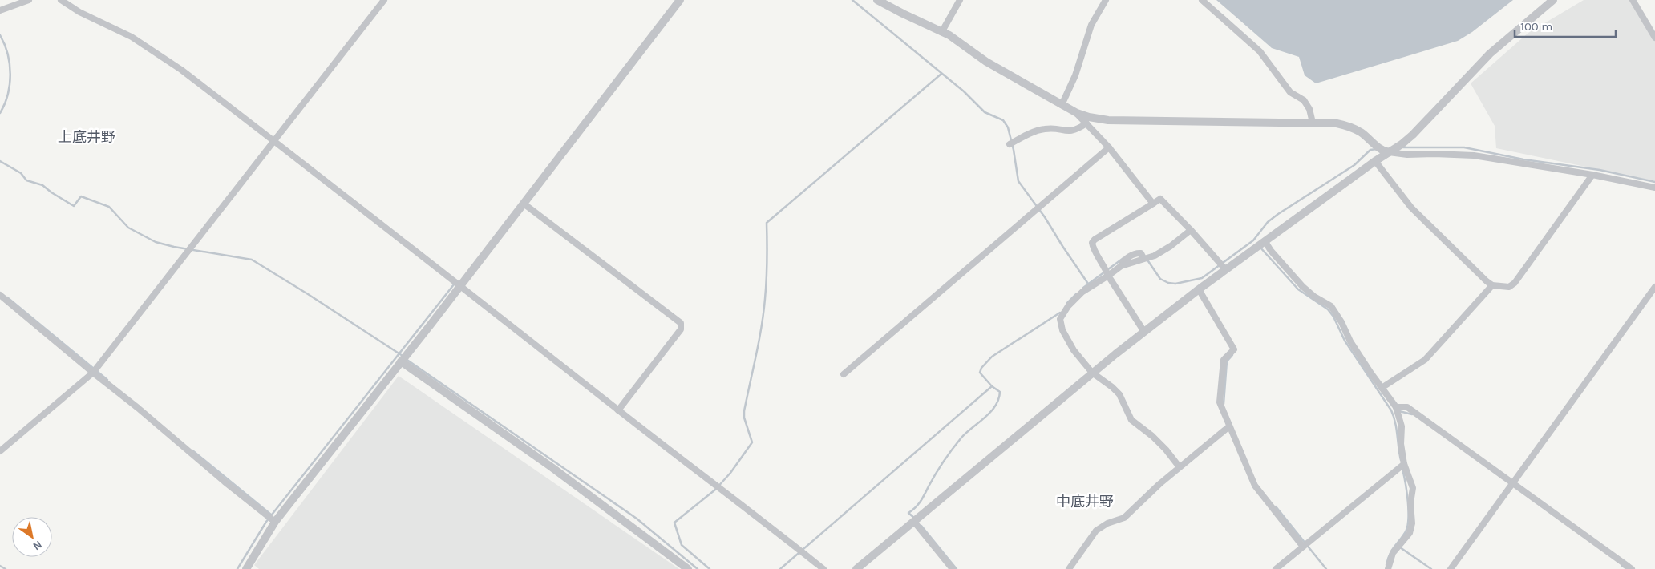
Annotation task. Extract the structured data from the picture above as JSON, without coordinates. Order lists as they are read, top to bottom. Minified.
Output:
{"districts":["上底井野","中底井野"],"scale_bar":"100 m","north":"bottom right"}
